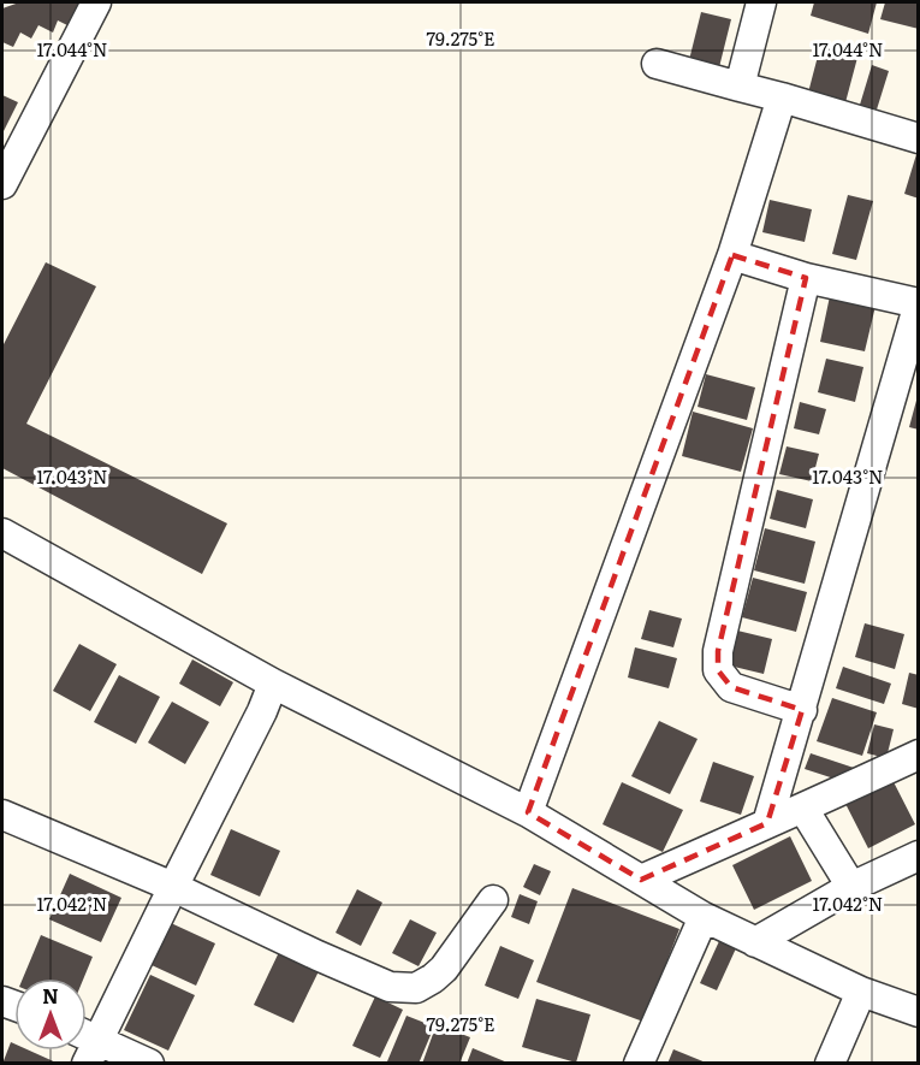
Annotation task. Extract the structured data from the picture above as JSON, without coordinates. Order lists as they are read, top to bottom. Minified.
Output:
{"north":"top","coordinates":["79.275°E","17.044°N","17.043°N","17.042°N"]}
